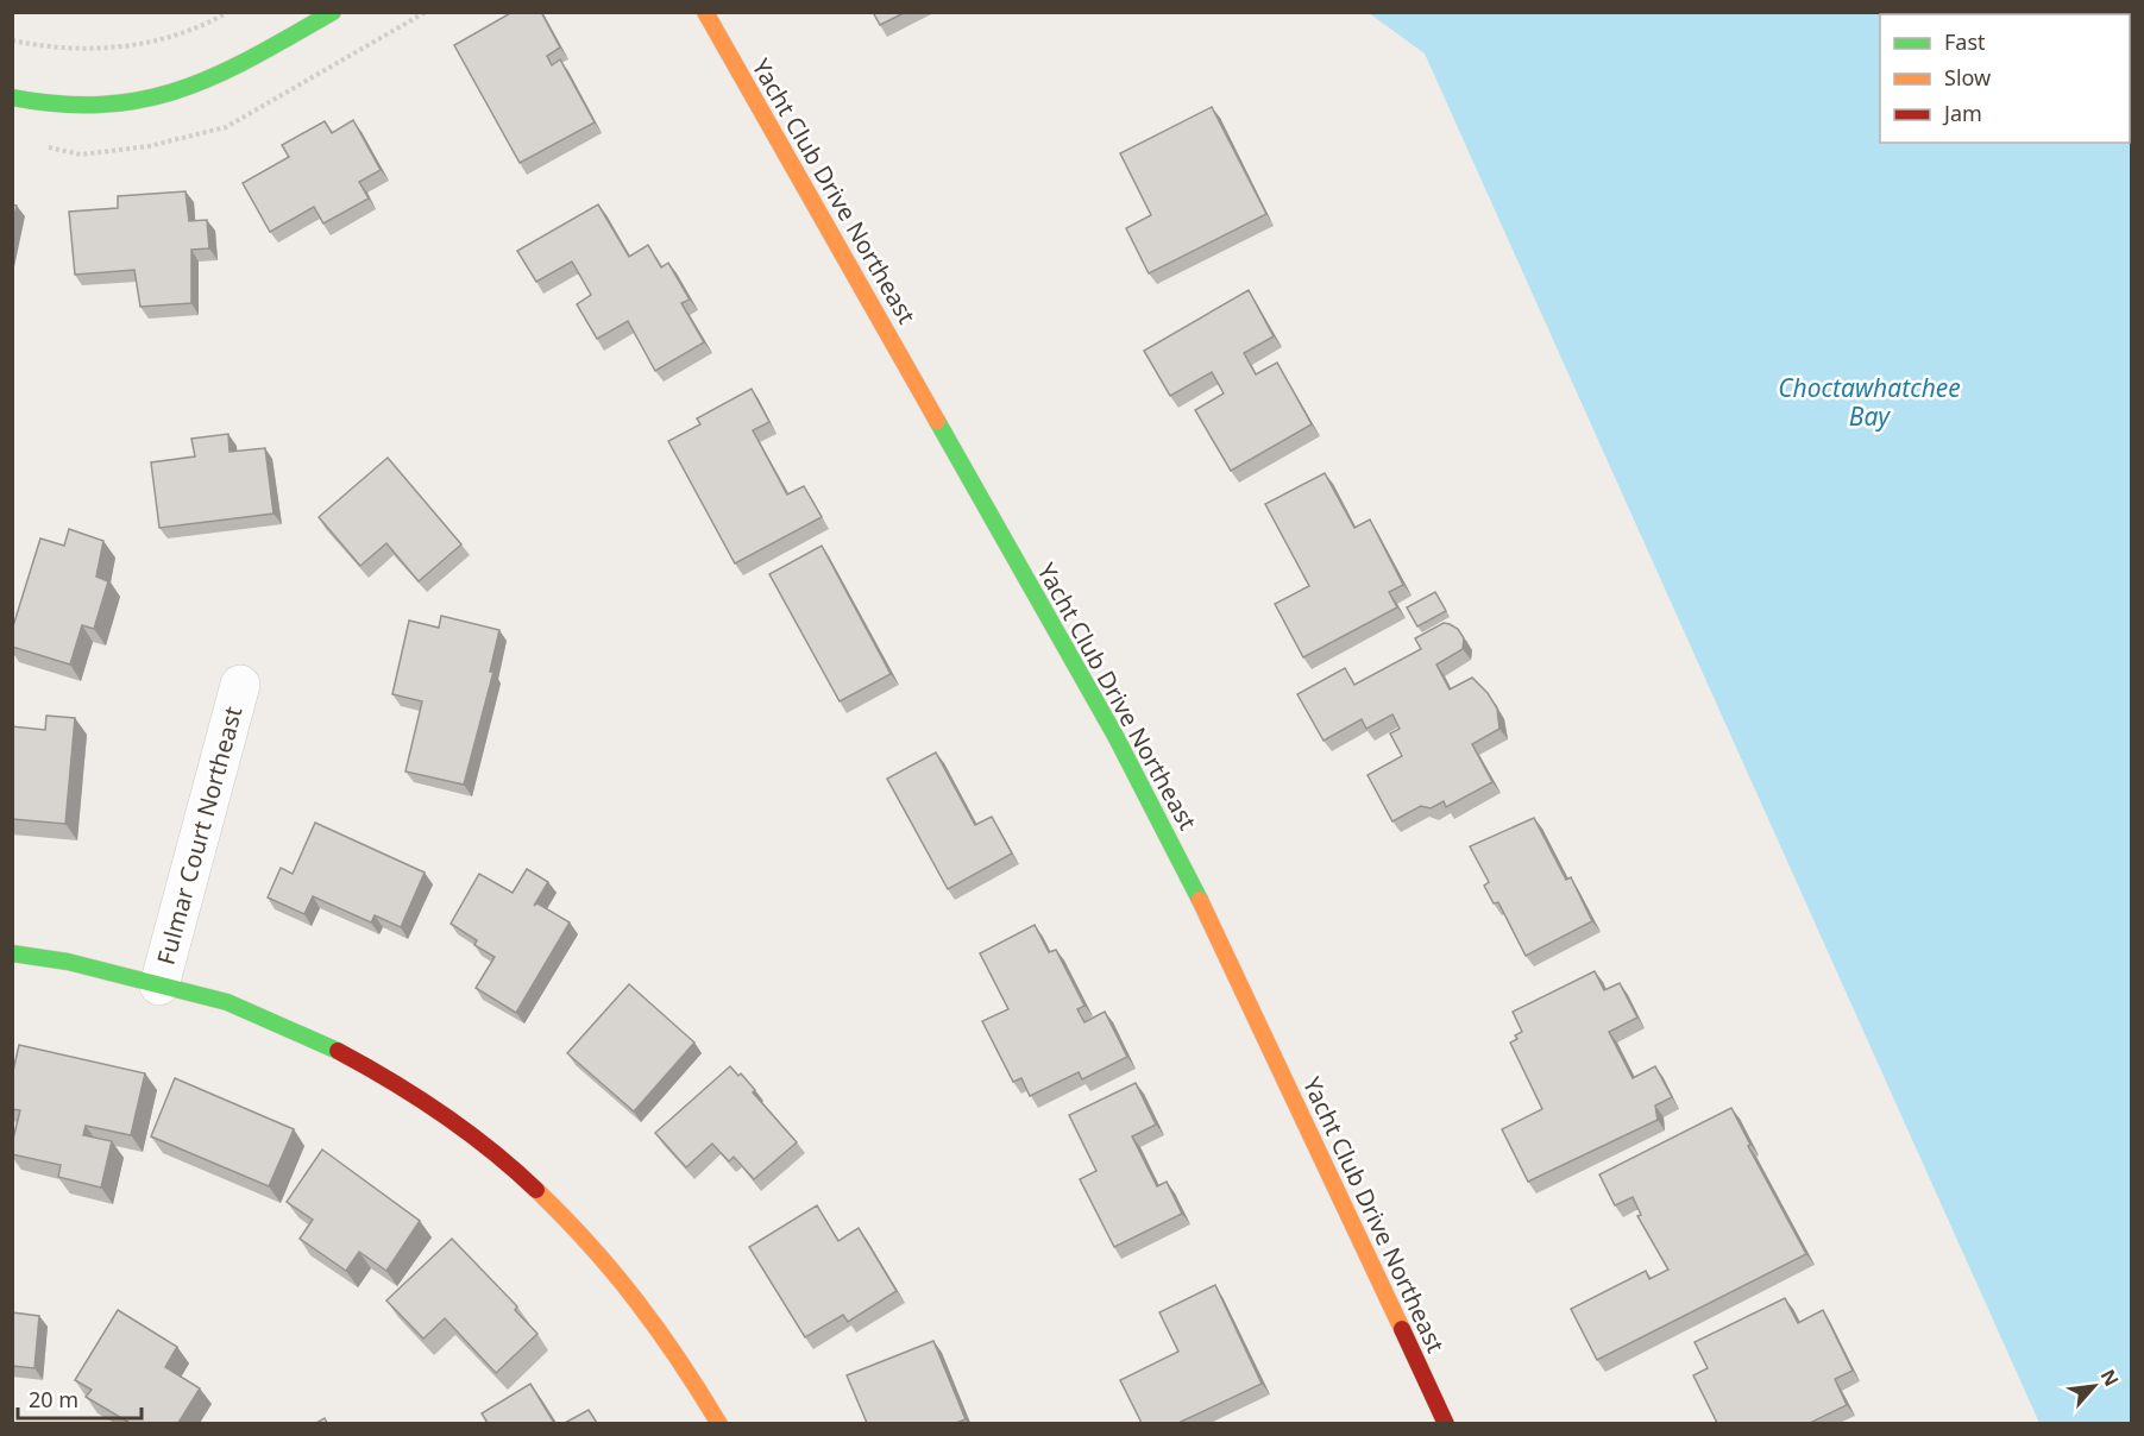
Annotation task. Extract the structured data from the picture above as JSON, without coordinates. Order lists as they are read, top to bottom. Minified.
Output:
{"streets":{"street":["Yacht Club Drive Northeast","Fulmar Court Northeast"]},"water":["Choctawhatchee Bay"],"legend":["Fast","Slow","Jam"],"scale_bar":"20 m","north":"top right"}
